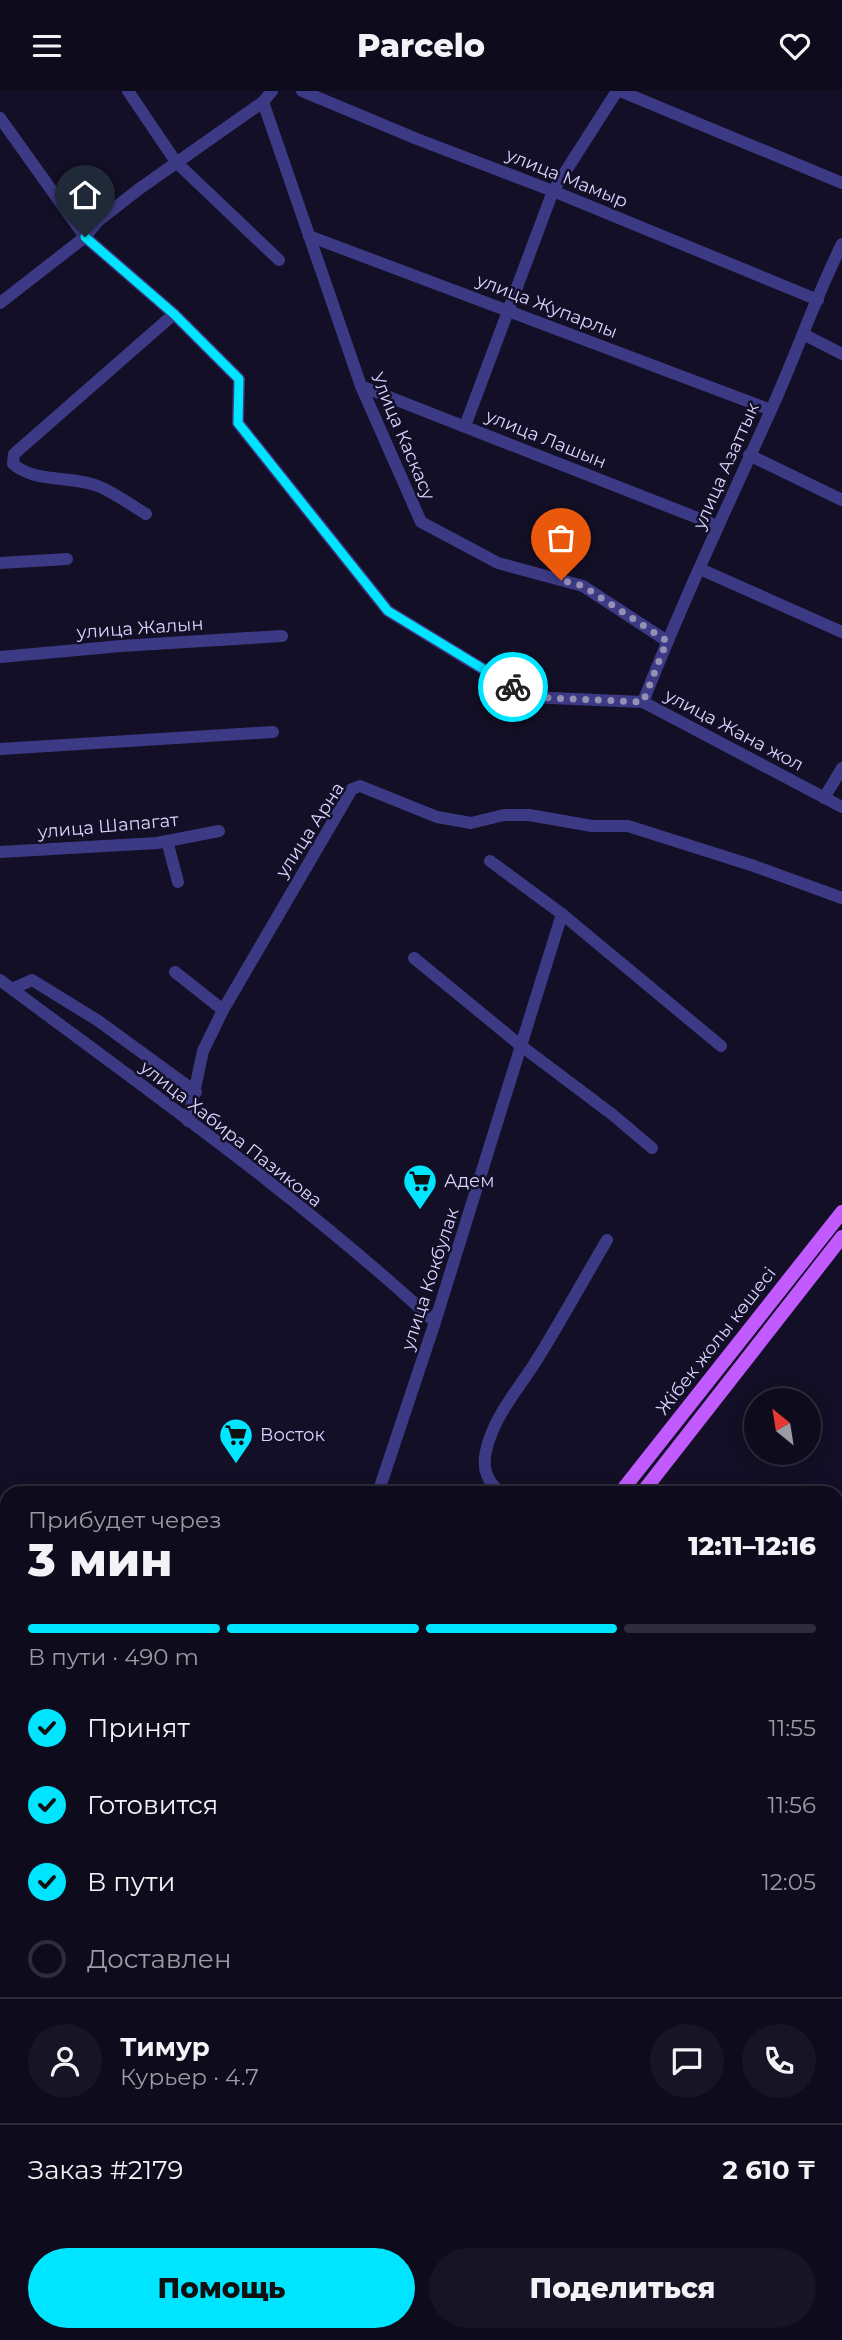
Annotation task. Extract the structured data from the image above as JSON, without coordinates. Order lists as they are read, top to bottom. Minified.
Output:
{"streets":{"main road":["Жібек жолы көшесі"],"street":["улица Мамыр","улица Жупарлы","Улица Каскасу","улица Лашын","улица Азаттык","улица Жалын","улица Жана жол","улица Шапагат","улица Арна","улица Хабира Пазикова","улица Кокбулак"]},"crossings":[["улица Мамыр","улица Азаттык"],["улица Жупарлы","Улица Каскасу"],["улица Жупарлы","улица Азаттык"],["Улица Каскасу","улица Лашын"],["Улица Каскасу","улица Азаттык"],["улица Лашын","улица Азаттык"],["улица Азаттык","улица Жана жол"],["улица Арна","улица Хабира Пазикова"],["улица Хабира Пазикова","улица Кокбулак"]],"places":{"supermarket":["Адем","Восток"]},"north":"top left","page":{"header":"Parcelo","heading":["3 мин","Прибудет через","12:11–12:16"],"panel":["Тимур","Курьер · 4.7","Заказ #2179","2 610 ₸"],"bar":"В пути · 490 m","list":[["Принят","11:55"],["Готовится","11:56"],["В пути","12:05"],"Доставлен"],"buttons":["Помощь","Поделиться"]}}
